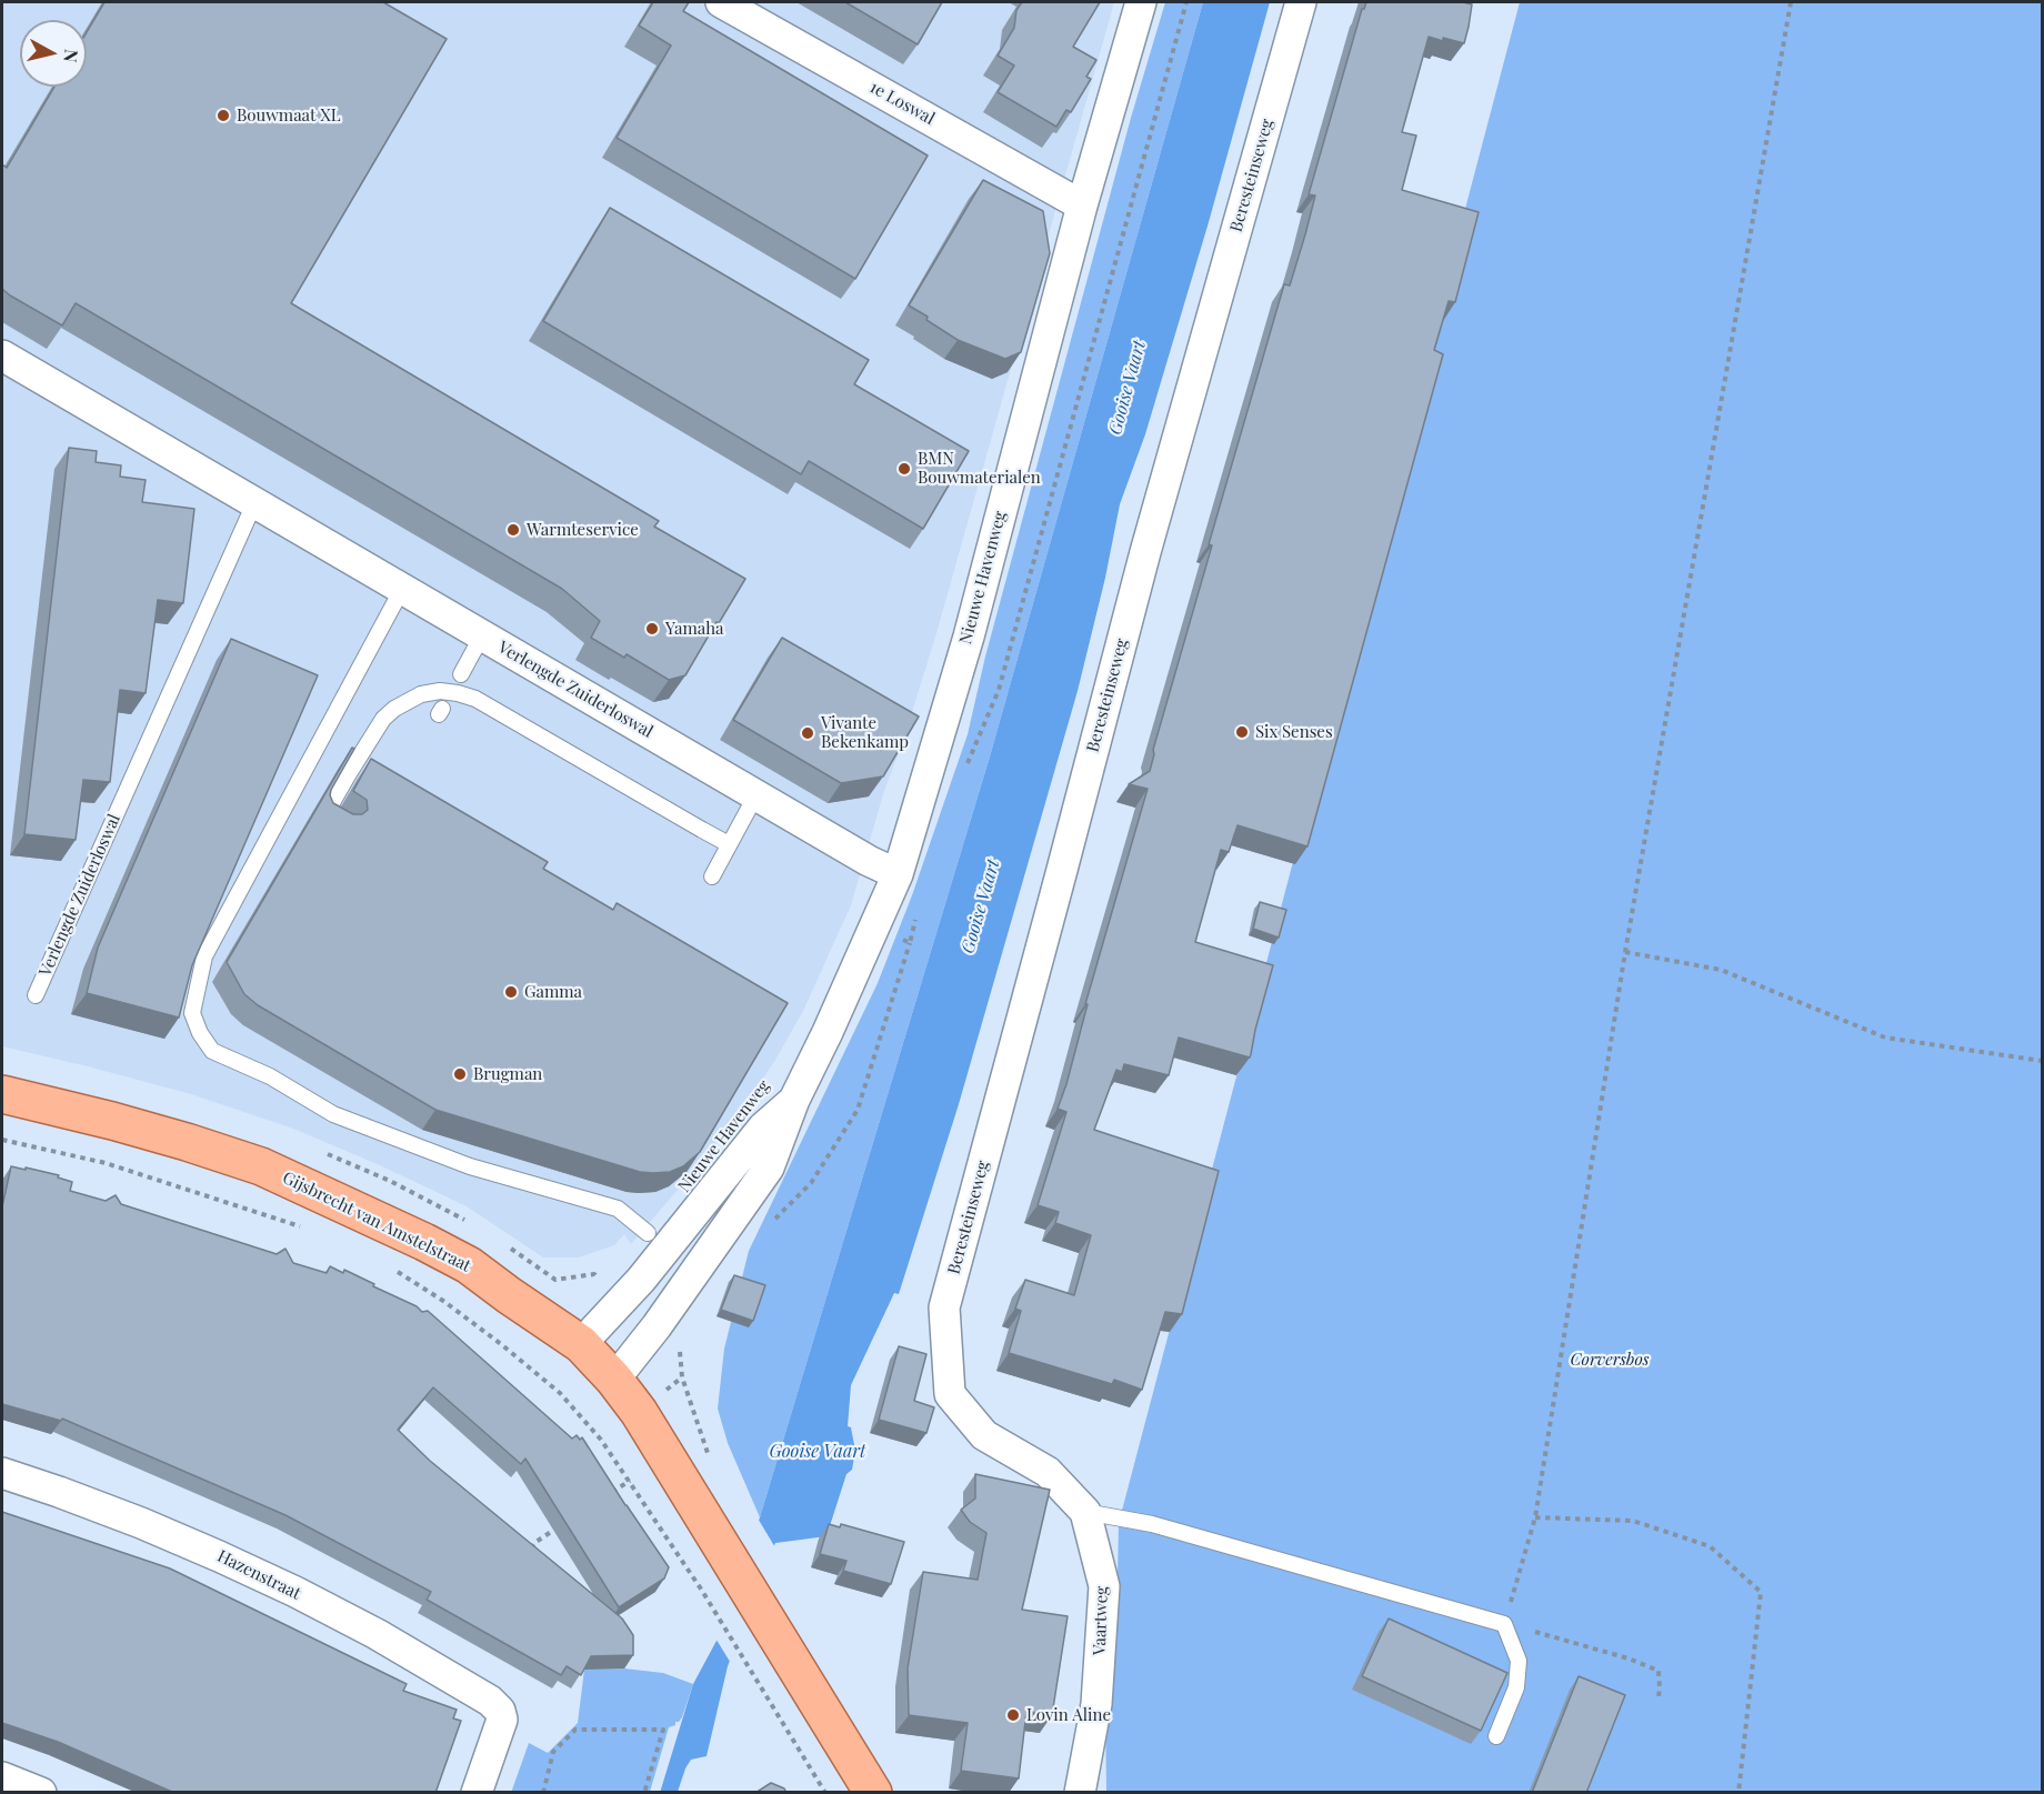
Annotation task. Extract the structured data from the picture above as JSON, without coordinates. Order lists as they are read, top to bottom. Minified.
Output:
{"streets":{"main road":["Gijsbrecht van Amstelstraat"],"street":["1e Loswal","Beresteinseweg","Nieuwe Havenweg","Verlengde Zuiderloswal","Hazenstraat","Vaartweg"]},"crossings":[["1e Loswal","Nieuwe Havenweg"],["Beresteinseweg","Vaartweg"],["Nieuwe Havenweg","Verlengde Zuiderloswal"],["Nieuwe Havenweg","Gijsbrecht van Amstelstraat"]],"water":["Gooise Vaart"],"parks":["Corversbos"],"places":["Bouwmaat XL","BMN Bouwmaterialen","Warmteservice","Yamaha","Six Senses","Vivante Bekenkamp","Gamma","Brugman","Lovin Aline"],"north":"right"}
